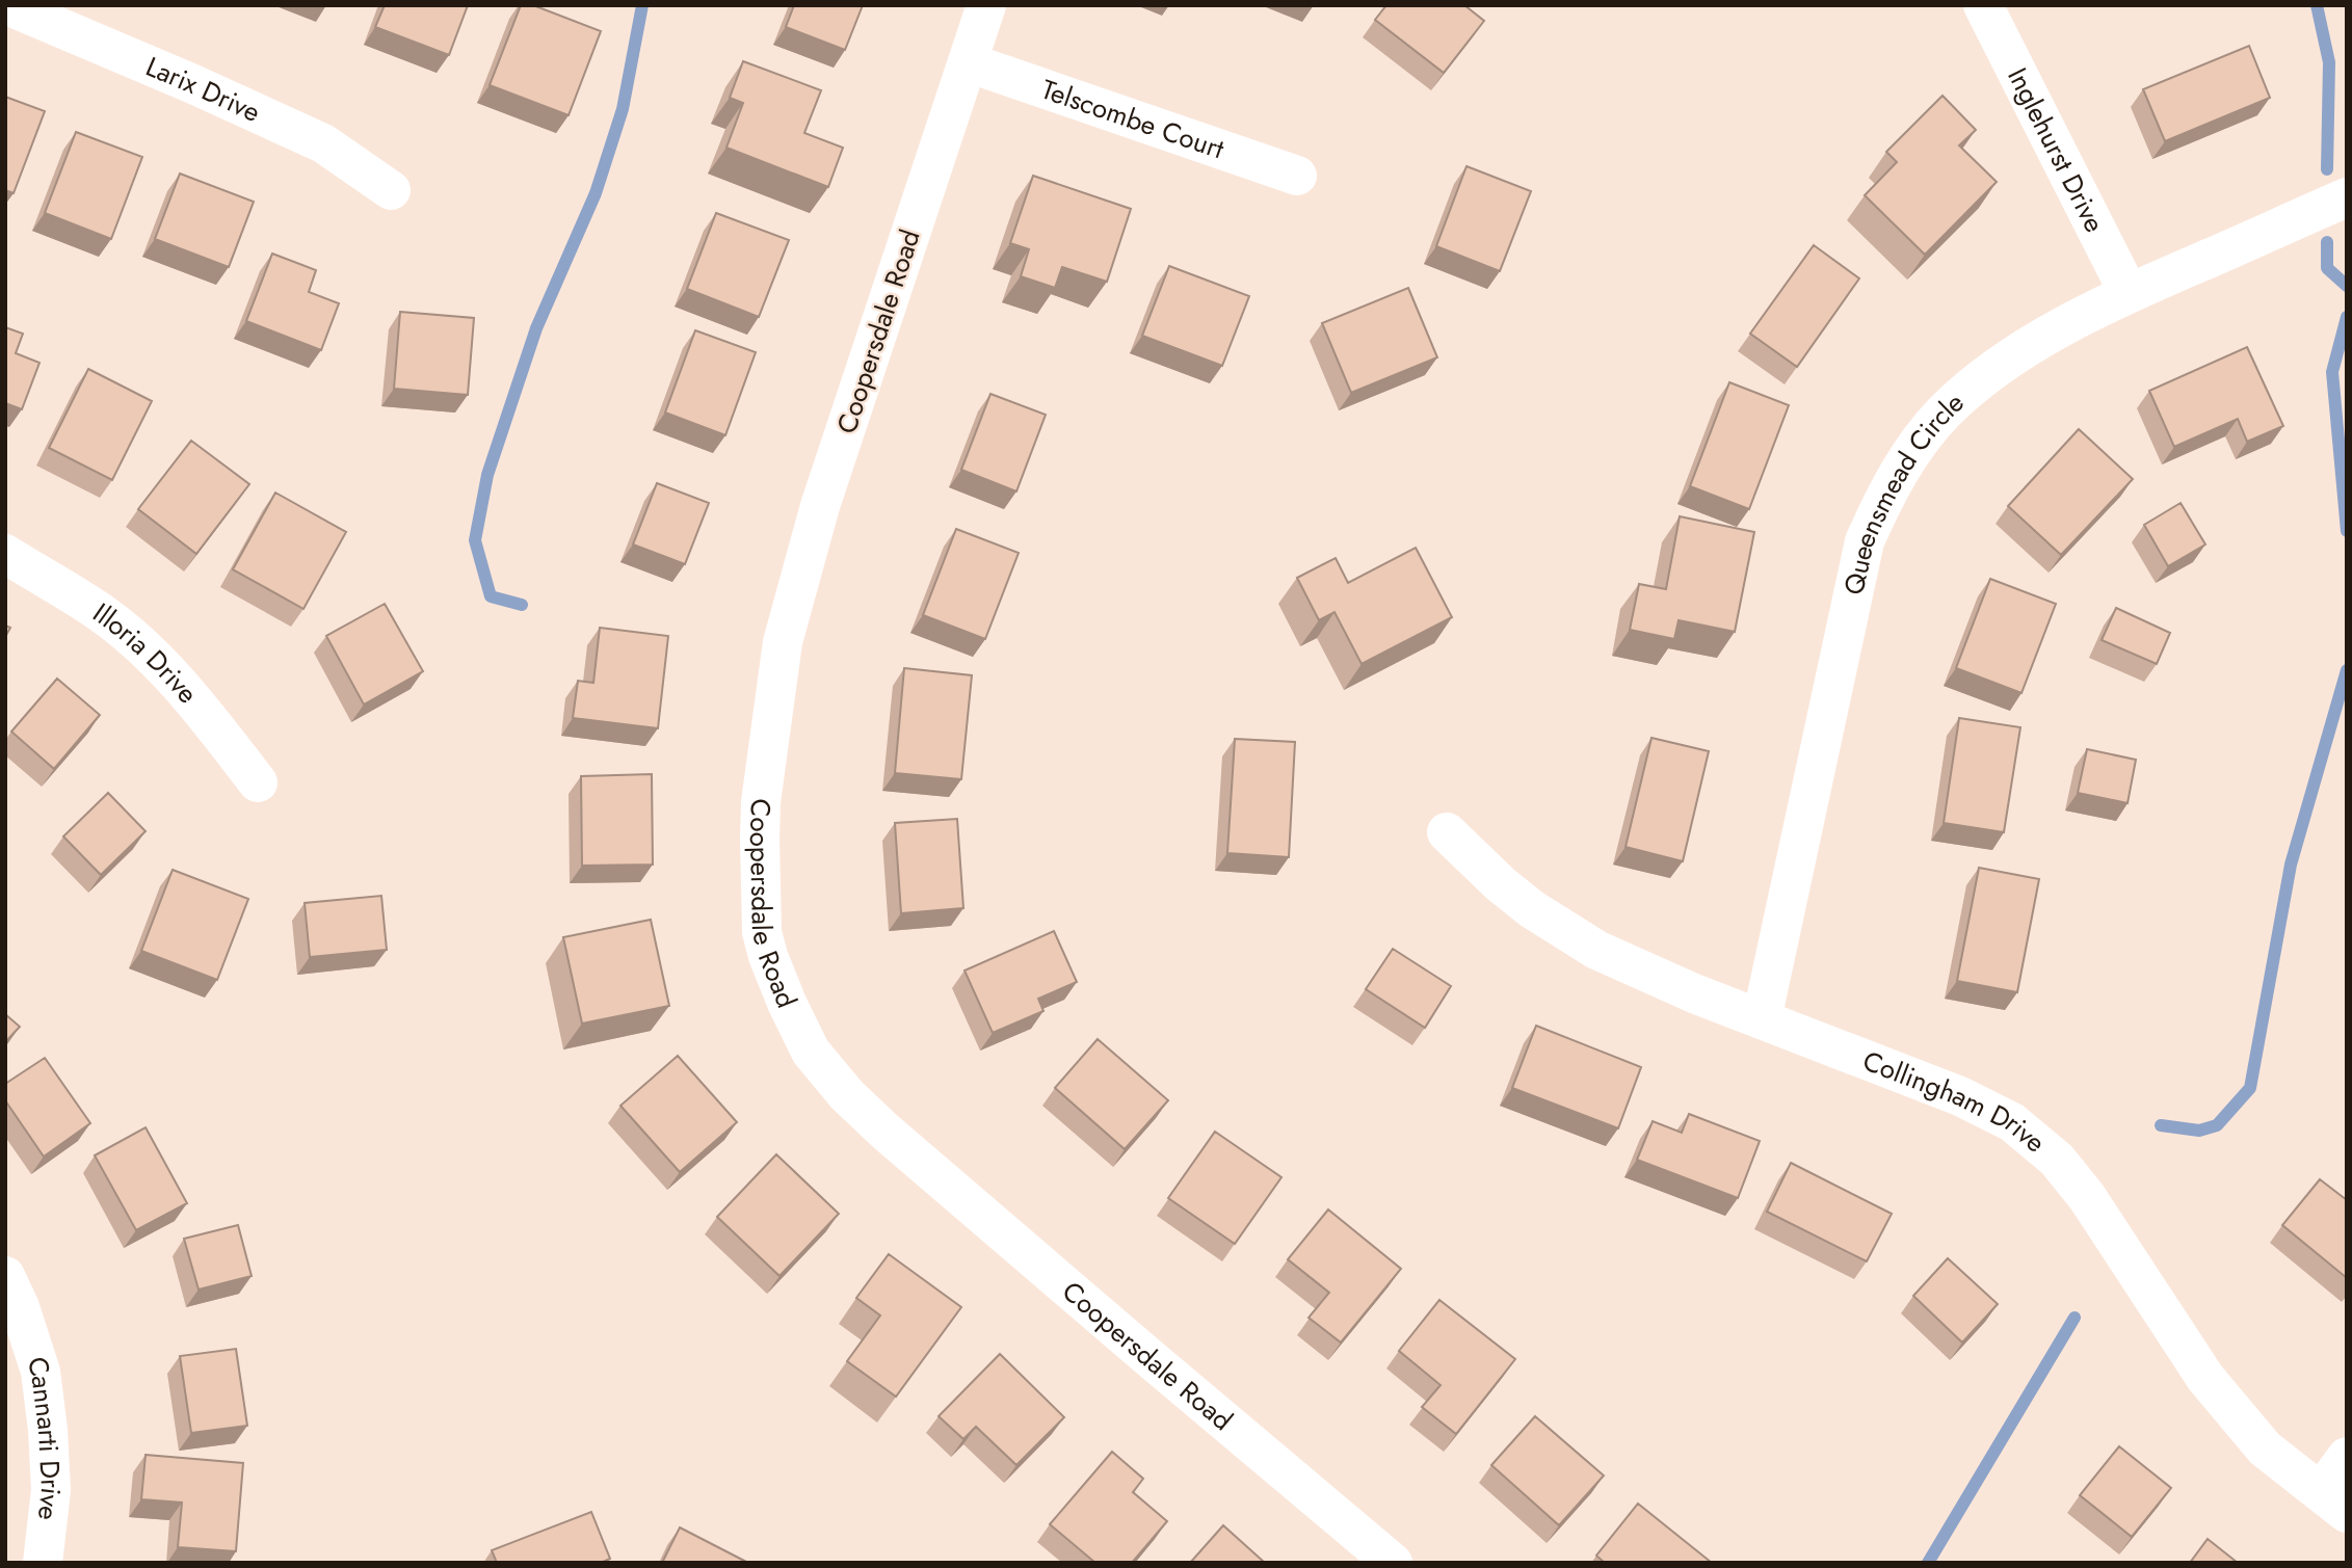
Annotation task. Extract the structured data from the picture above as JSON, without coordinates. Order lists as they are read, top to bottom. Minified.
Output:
{"streets":{"street":["Larix Drive","Telscombe Court","Inglehurst Drive","Coopersdale Road","Queensmead Circle","Illoria Drive","Collingham Drive","Cannarti Drive"]},"crossings":[["Telscombe Court","Coopersdale Road"],["Inglehurst Drive","Queensmead Circle"],["Queensmead Circle","Collingham Drive"]]}
